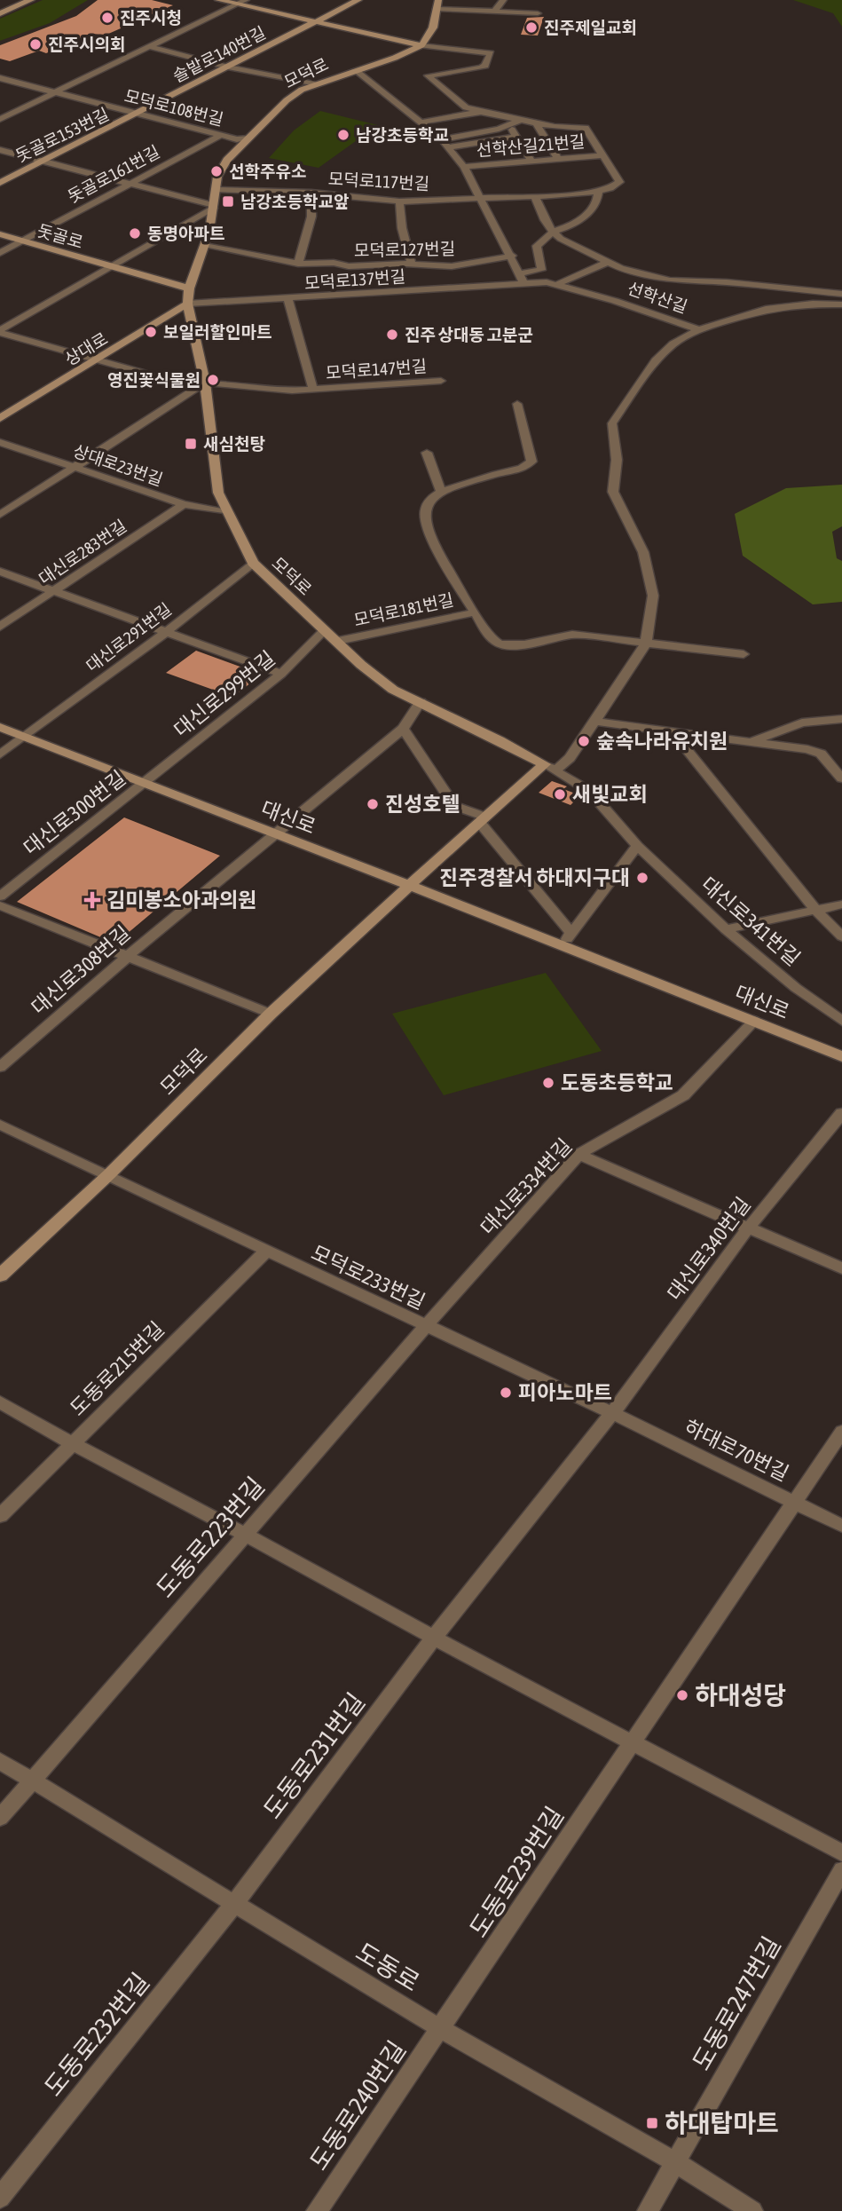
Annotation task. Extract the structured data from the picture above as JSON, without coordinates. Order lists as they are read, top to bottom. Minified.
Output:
{"streets":{"street":["솔밭로140번길","모덕로","모덕로108번길","돗골로153번길","선학산길21번길","돗골로161번길","모덕로117번길","돗골로","모덕로127번길","모덕로137번길","선학산길","상대로","모덕로147번길","상대로23번길","대신로283번길","모덕로181번길","대신로291번길","대신로299번길","대신로300번길","대신로","대신로341번길","대신로308번길","대신로334번길","대신로340번길","모덕로233번길","도동로215번길","하대로70번길","도동로223번길","도동로231번길","도동로239번길","도동로","도동로247번길","도동로232번길","도동로240번길"]},"crossings":[["솔밭로140번길","모덕로108번길"],["솔밭로140번길","돗골로153번길"],["모덕로","모덕로108번길"],["모덕로","모덕로117번길"],["모덕로","돗골로"],["모덕로","모덕로127번길"],["모덕로","모덕로137번길"],["모덕로","선학산길"],["모덕로","상대로"],["모덕로","모덕로147번길"],["모덕로","상대로23번길"],["모덕로","모덕로181번길"],["모덕로","대신로291번길"],["모덕로","대신로299번길"],["모덕로","대신로"],["모덕로","대신로341번길"],["모덕로","대신로308번길"],["모덕로","모덕로233번길"],["모덕로108번길","돗골로153번길"],["모덕로108번길","돗골로161번길"],["돗골로161번길","돗골로"],["모덕로117번길","모덕로127번길"],["모덕로137번길","선학산길"],["모덕로137번길","상대로"],["모덕로137번길","모덕로147번길"],["선학산길","모덕로181번길"],["선학산길","대신로341번길"],["상대로","모덕로147번길"],["상대로23번길","대신로283번길"],["대신로291번길","대신로"],["대신로299번길","대신로300번길"],["대신로299번길","대신로"],["대신로300번길","대신로"],["대신로","대신로308번길"],["대신로","대신로334번길"],["대신로334번길","모덕로233번길"],["대신로334번길","도동로223번길"],["대신로340번길","모덕로233번길"],["대신로340번길","하대로70번길"],["대신로340번길","도동로231번길"],["모덕로233번길","도동로215번길"],["모덕로233번길","하대로70번길"],["모덕로233번길","도동로223번길"],["모덕로233번길","도동로231번길"],["하대로70번길","도동로231번길"],["하대로70번길","도동로239번길"],["도동로223번길","도동로"],["도동로231번길","도동로"],["도동로231번길","도동로232번길"],["도동로239번길","도동로"],["도동로239번길","도동로240번길"],["도동로","도동로247번길"],["도동로","도동로232번길"],["도동로","도동로240번길"]],"places":{"other":["진주시청","진주제일교회","진주시의회","남강초등학교","선학주유소","동명아파트","보일러할인마트","진주 상대동 고분군","영진꽃식물원","숲속나라유치원","새빛교회","진성호텔","진주경찰서 하대지구대","도동초등학교","피아노마트","하대성당"],"transit":["남강초등학교앞","새심천탕","하대탑마트"],"health":["김미봉소아과의원"]}}
